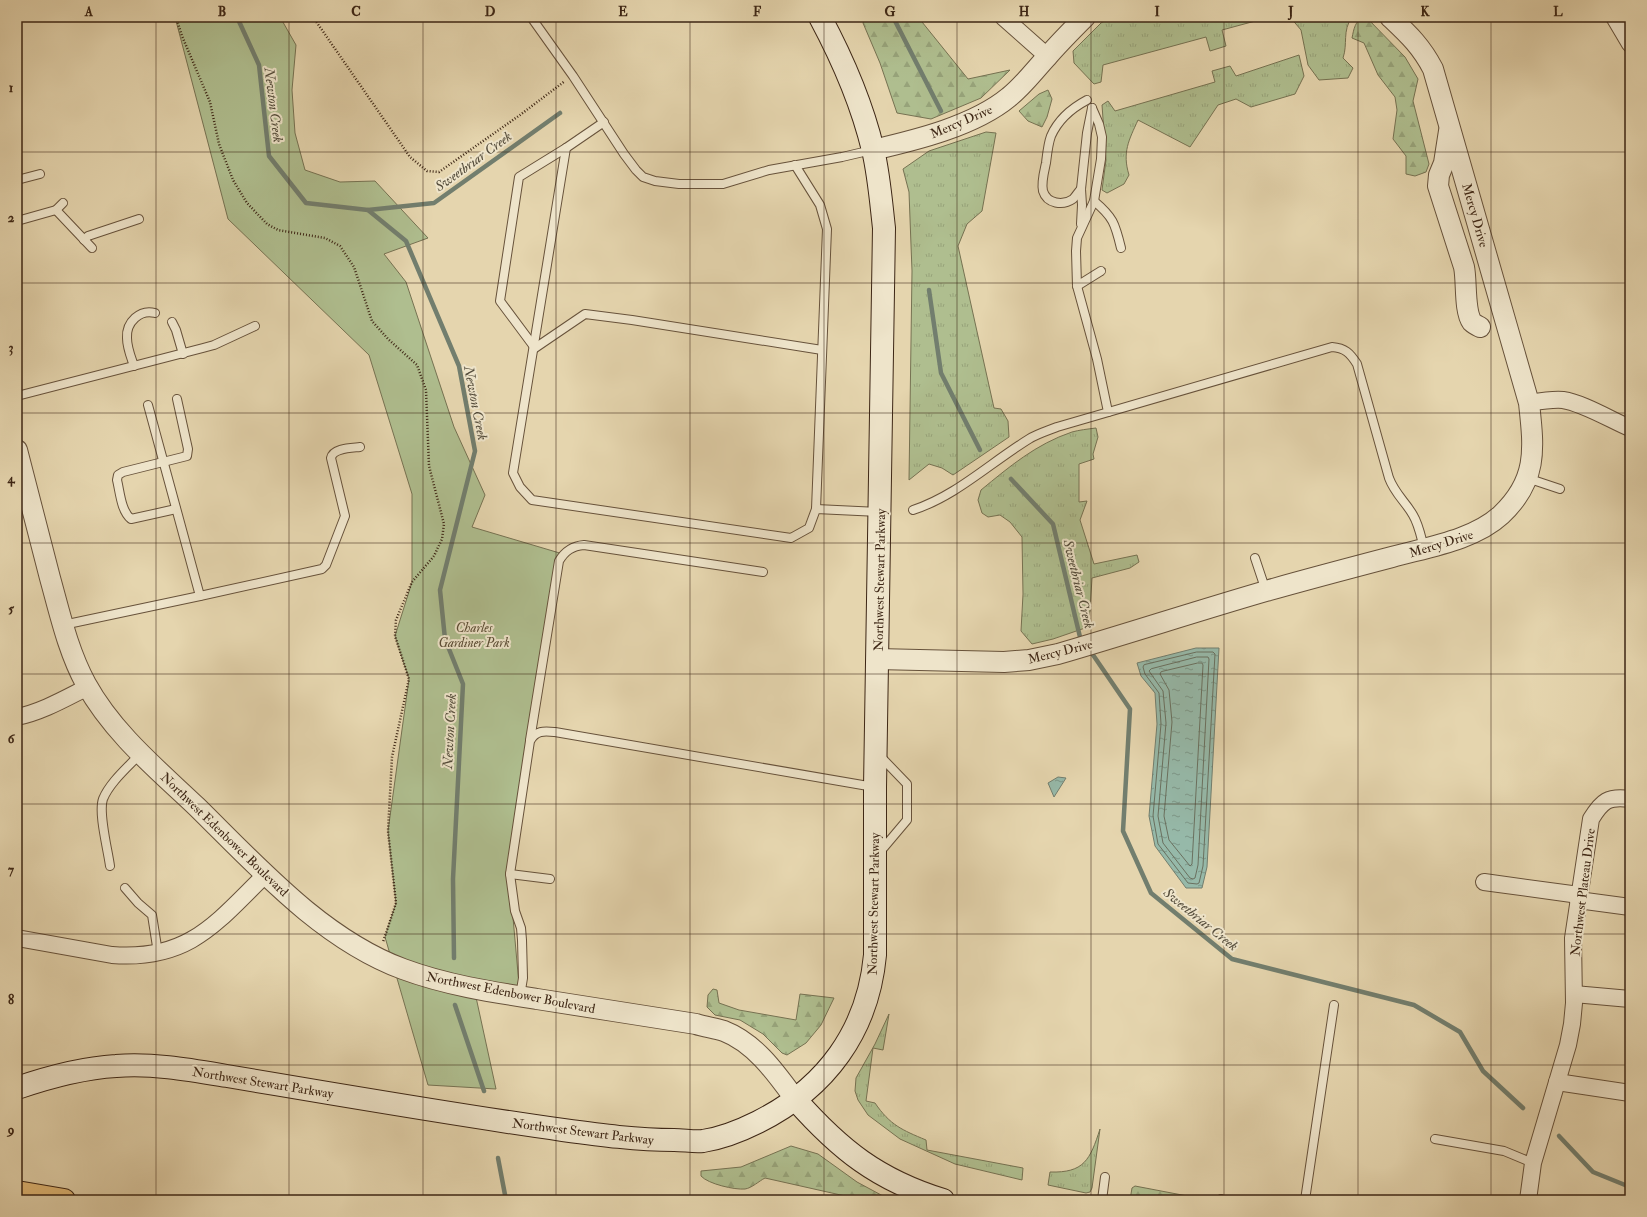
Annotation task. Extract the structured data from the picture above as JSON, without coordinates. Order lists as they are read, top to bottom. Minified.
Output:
{"streets":{"main road":["Northwest Stewart Parkway","Northwest Edenbower Boulevard"],"street":["Mercy Drive","Northwest Plateau Drive"]},"crossings":[["Mercy Drive","Northwest Stewart Parkway"],["Northwest Stewart Parkway","Northwest Edenbower Boulevard"]],"water":["Newton Creek","Sweetbriar Creek"],"parks":["Charles Gardiner Park"],"grid":{"columns":["A","B","C","D","E","F","G","H","I","J","K","L"],"rows":["1","2","3","4","5","6","7","8","9"]}}
